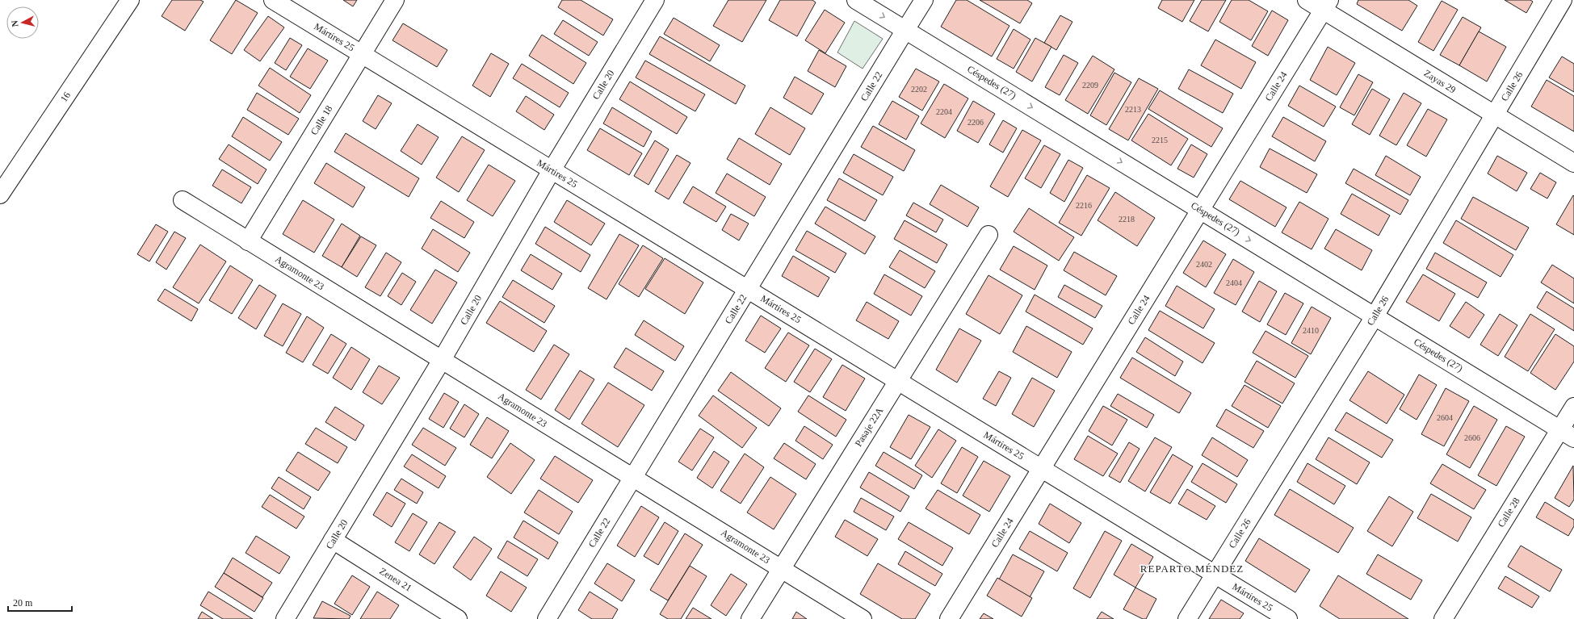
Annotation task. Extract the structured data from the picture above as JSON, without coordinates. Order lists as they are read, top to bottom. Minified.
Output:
{"streets":{"street":["Mártires 25","Zayas 29","Céspedes (27)","Calle 20","Calle 22","Calle 24","Calle 26","16","Calle 18","Agramonte 23","Pasaje 22A","Calle 28","Zenea 21"]},"crossings":[["Mártires 25","Calle 20"],["Mártires 25","Calle 22"],["Mártires 25","Calle 24"],["Mártires 25","Calle 26"],["Mártires 25","Calle 18"],["Mártires 25","Pasaje 22A"],["Zayas 29","Calle 24"],["Zayas 29","Calle 26"],["Céspedes (27)","Calle 22"],["Céspedes (27)","Calle 24"],["Céspedes (27)","Calle 26"],["Céspedes (27)","Calle 28"],["Calle 20","Agramonte 23"],["Calle 20","Zenea 21"],["Calle 22","Agramonte 23"],["Calle 18","Agramonte 23"],["Agramonte 23","Pasaje 22A"]],"one_way":["Céspedes (27)"],"districts":["REPARTO MÉNDEZ"],"house_numbers":["2209","2202","2213","2204","2206","2215","2216","2218","2402","2404","2410","2604","2606"],"scale_bar":"20 m","north":"left"}
